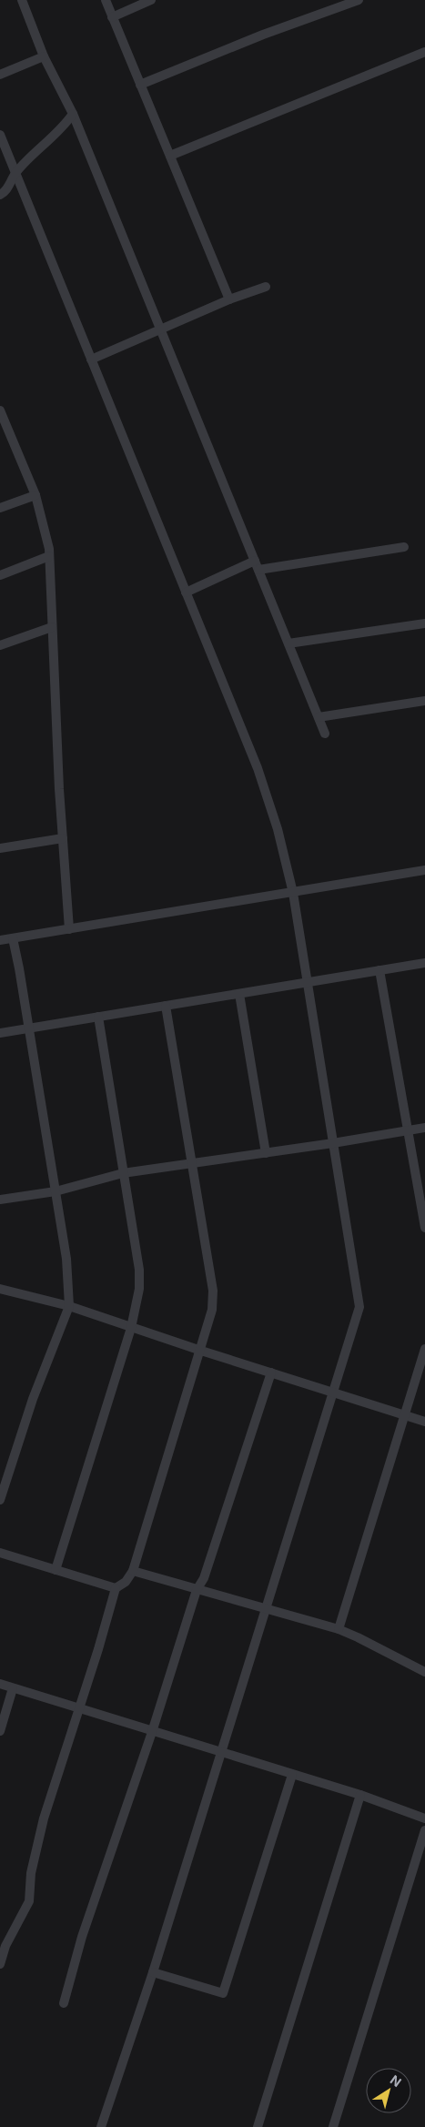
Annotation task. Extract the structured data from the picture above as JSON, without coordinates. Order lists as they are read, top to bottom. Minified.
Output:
{"north":"top right"}
